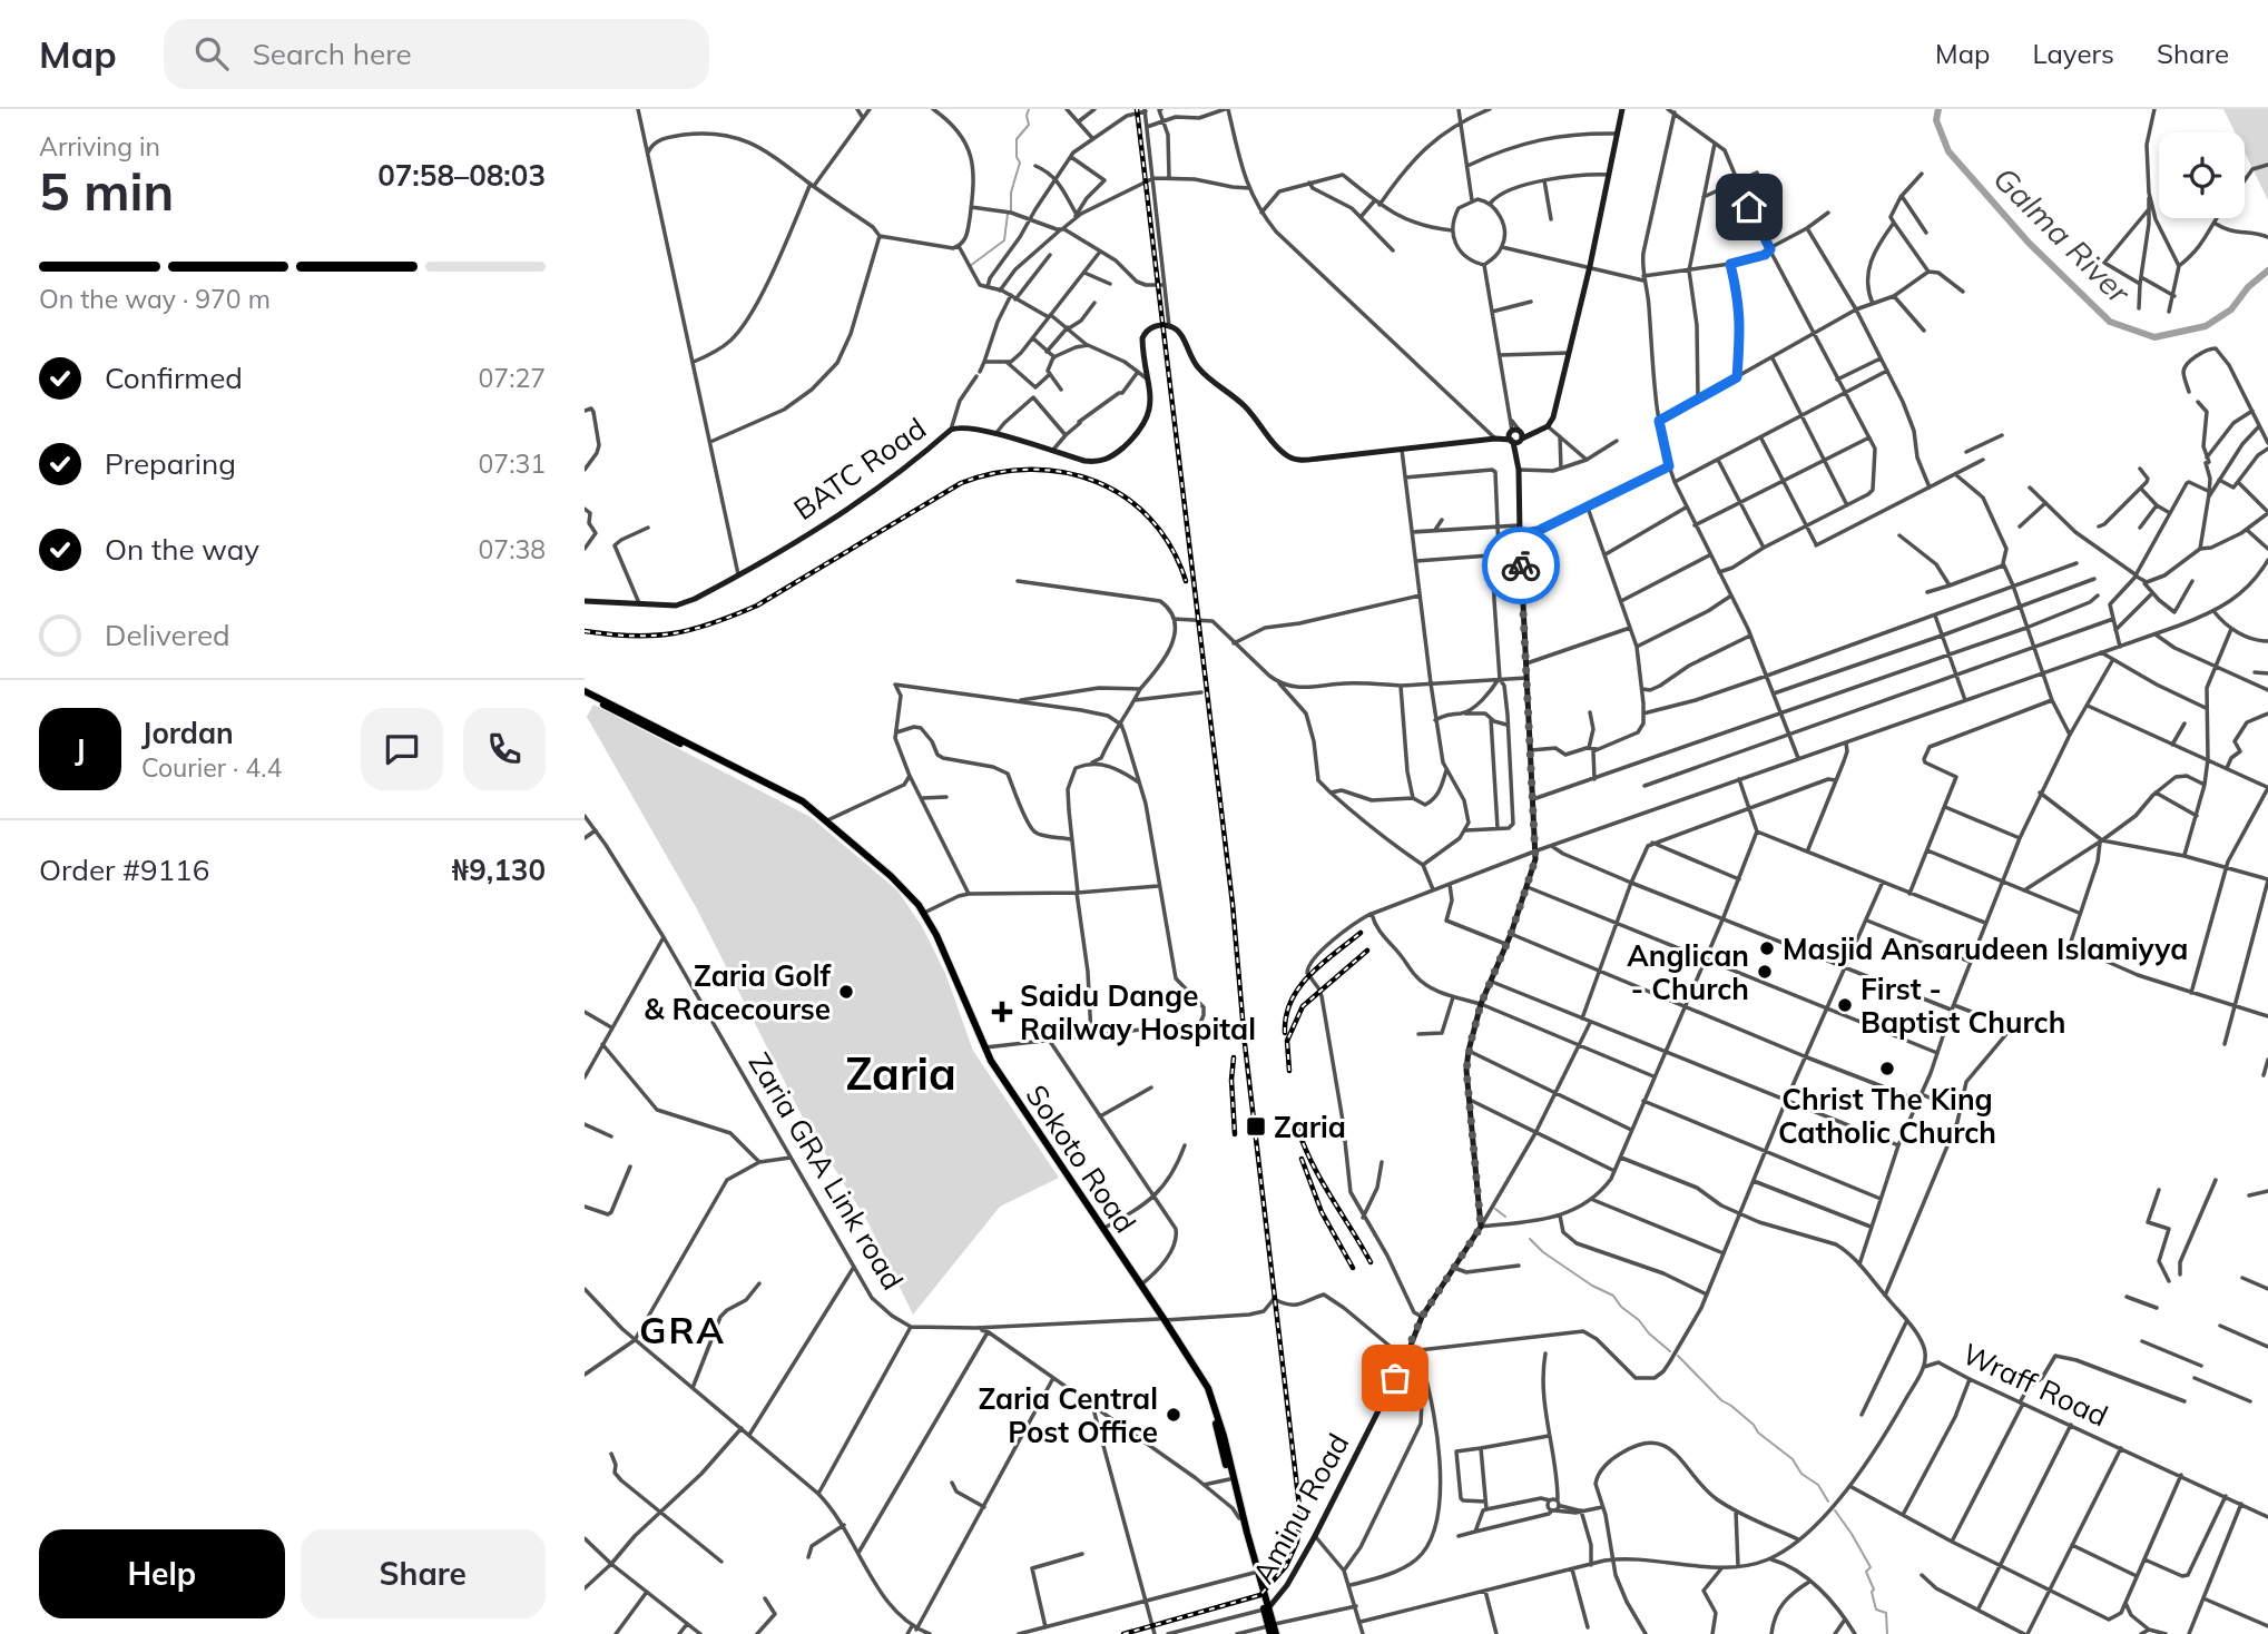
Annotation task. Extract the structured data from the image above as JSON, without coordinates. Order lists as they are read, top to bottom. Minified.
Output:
{"streets":{"main road":["Sokoto Road"],"street":["BATC Road","Zaria GRA Link road","Wraff Road","Aminu Road"]},"crossings":[["Sokoto Road","Zaria GRA Link road"],["Sokoto Road","Aminu Road"],["Zaria GRA Link road","Aminu Road"]],"districts":["Zaria","GRA"],"water":["Galma River"],"places":{"other":["Masjid Ansarudeen Islamiyya","Anglican - Church","Zaria Golf & Racecourse","First - Baptist Church","Christ The King Catholic Church","Zaria Central Post Office"],"health":["Saidu Dange Railway Hospital"],"transit":["Zaria"]},"page":{"header":"Map","search":"Search here","nav":["Map","Layers","Share"],"heading":["5 min","Arriving in","07:58–08:03"],"panel":["Jordan","Courier · 4.4","Order #9116","₦9,130"],"bar":"On the way · 970 m","list":[["Confirmed","07:27"],["Preparing","07:31"],["On the way","07:38"],"Delivered"],"round":"J","buttons":["Help","Share"]}}
